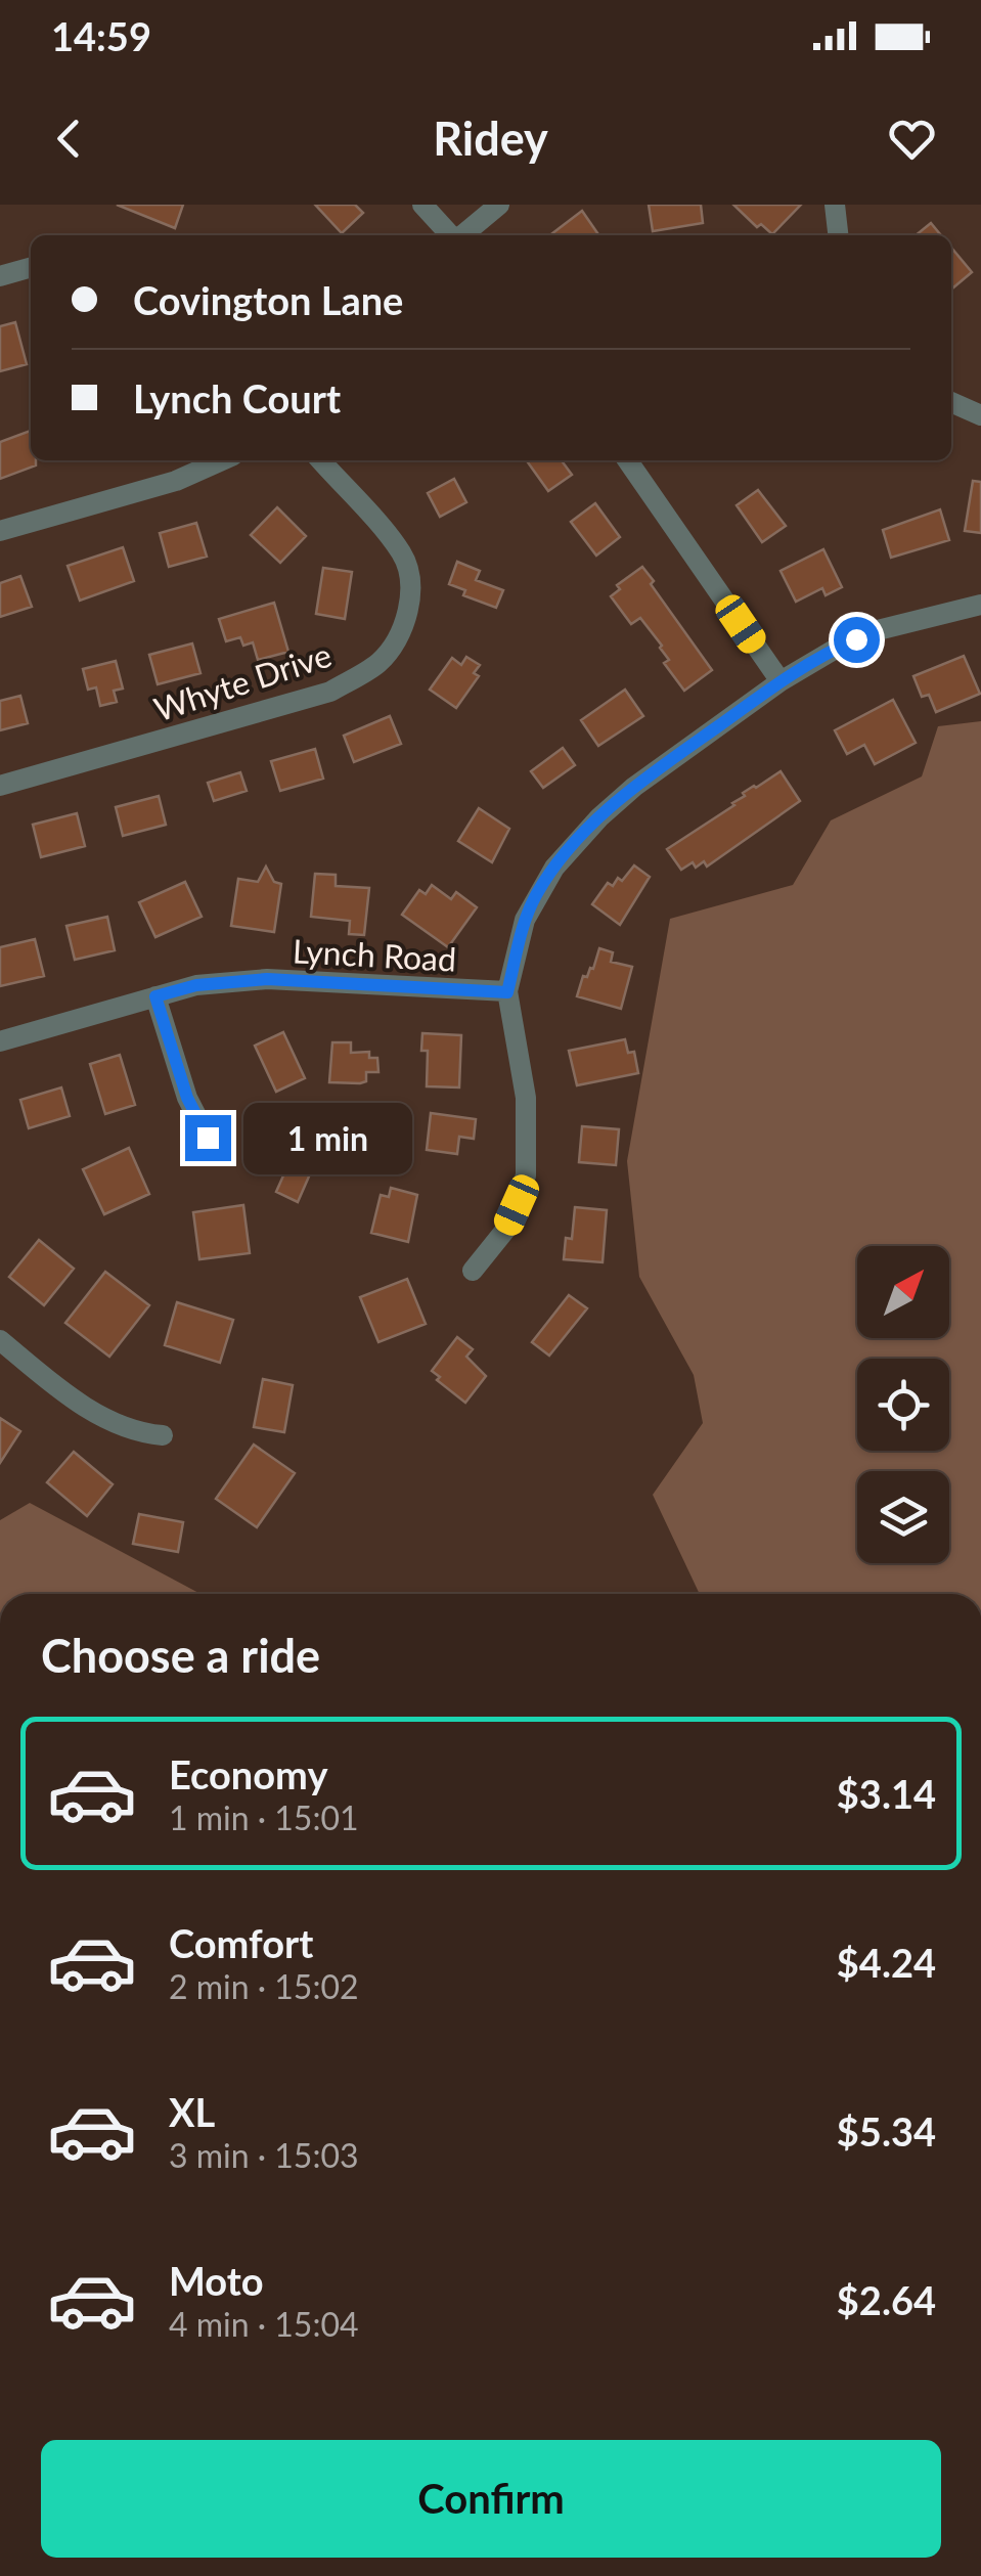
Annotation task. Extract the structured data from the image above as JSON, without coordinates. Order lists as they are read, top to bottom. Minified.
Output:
{"streets":{"street":["Whyte Drive","Lynch Road"]},"north":"top right","page":{"status":"14:59","header":"Ridey","banner":["Covington Lane","Lynch Court"],"bubble":"1 min","heading":"Choose a ride","list":[{"name":"Economy","note":"1 min · 15:01","value":"$3.14"},{"name":"Comfort","note":"2 min · 15:02","value":"$4.24"},{"name":"XL","note":"3 min · 15:03","value":"$5.34"},{"name":"Moto","note":"4 min · 15:04","value":"$2.64"}],"buttons":"Confirm"}}
